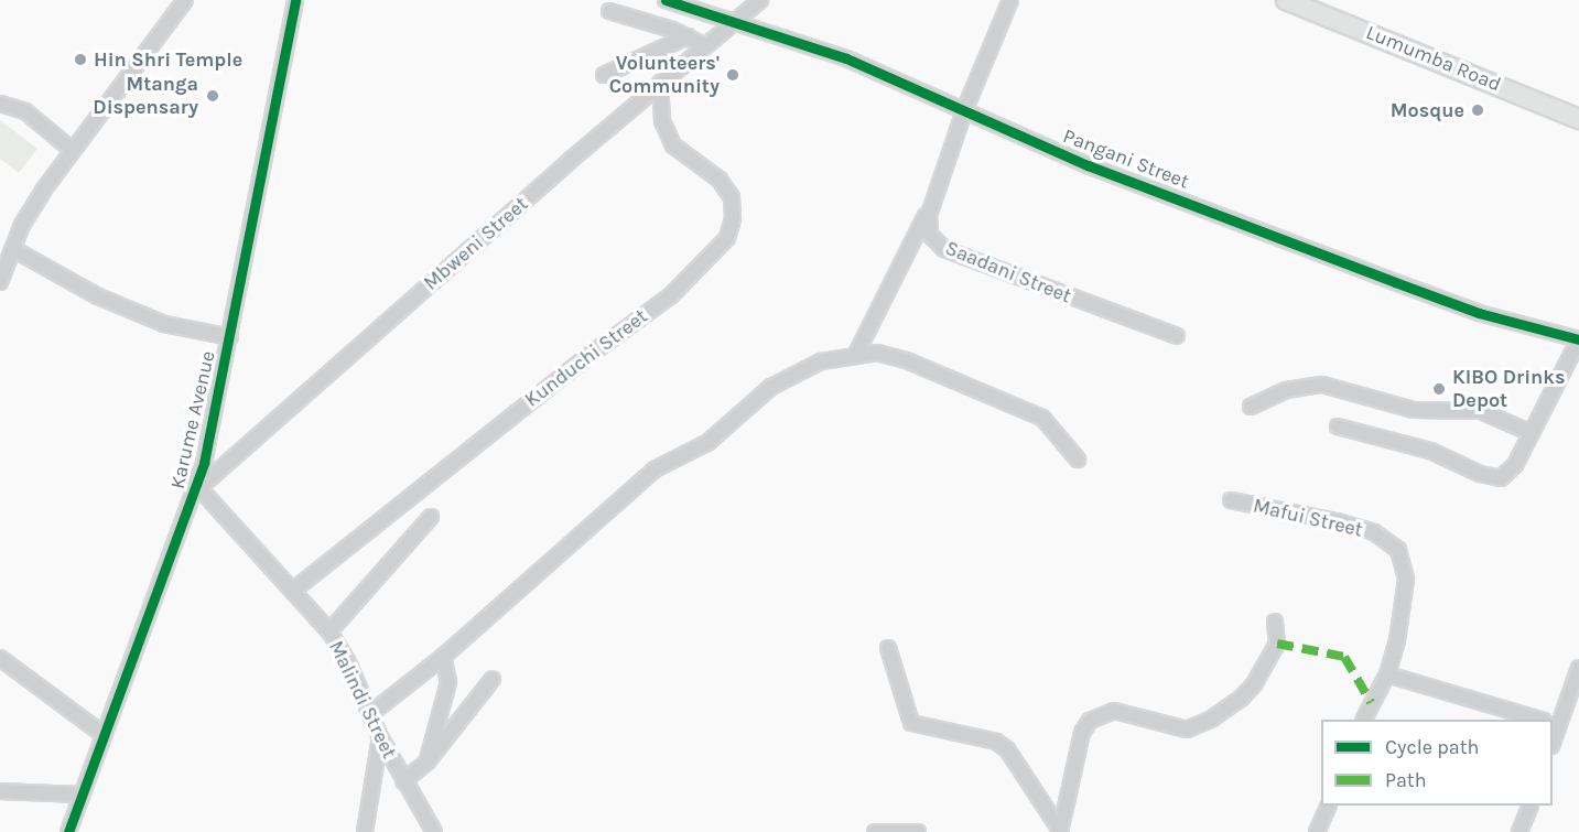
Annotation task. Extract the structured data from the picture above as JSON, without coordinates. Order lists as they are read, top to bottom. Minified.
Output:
{"streets":{"main road":["Lumumba Road"],"street":["Pangani Street","Mbweni Street","Saadani Street","Kunduchi Street","Karume Avenue","Mafui Street","Malindi Street"]},"crossings":[["Pangani Street","Mbweni Street"],["Pangani Street","Saadani Street"],["Mbweni Street","Kunduchi Street"],["Mbweni Street","Karume Avenue"],["Mbweni Street","Malindi Street"],["Kunduchi Street","Malindi Street"],["Karume Avenue","Malindi Street"]],"places":["Hin Shri Temple","Volunteers' Community","Mtanga Dispensary","Mosque","KIBO Drinks Depot"],"legend":["Cycle path","Path"]}
